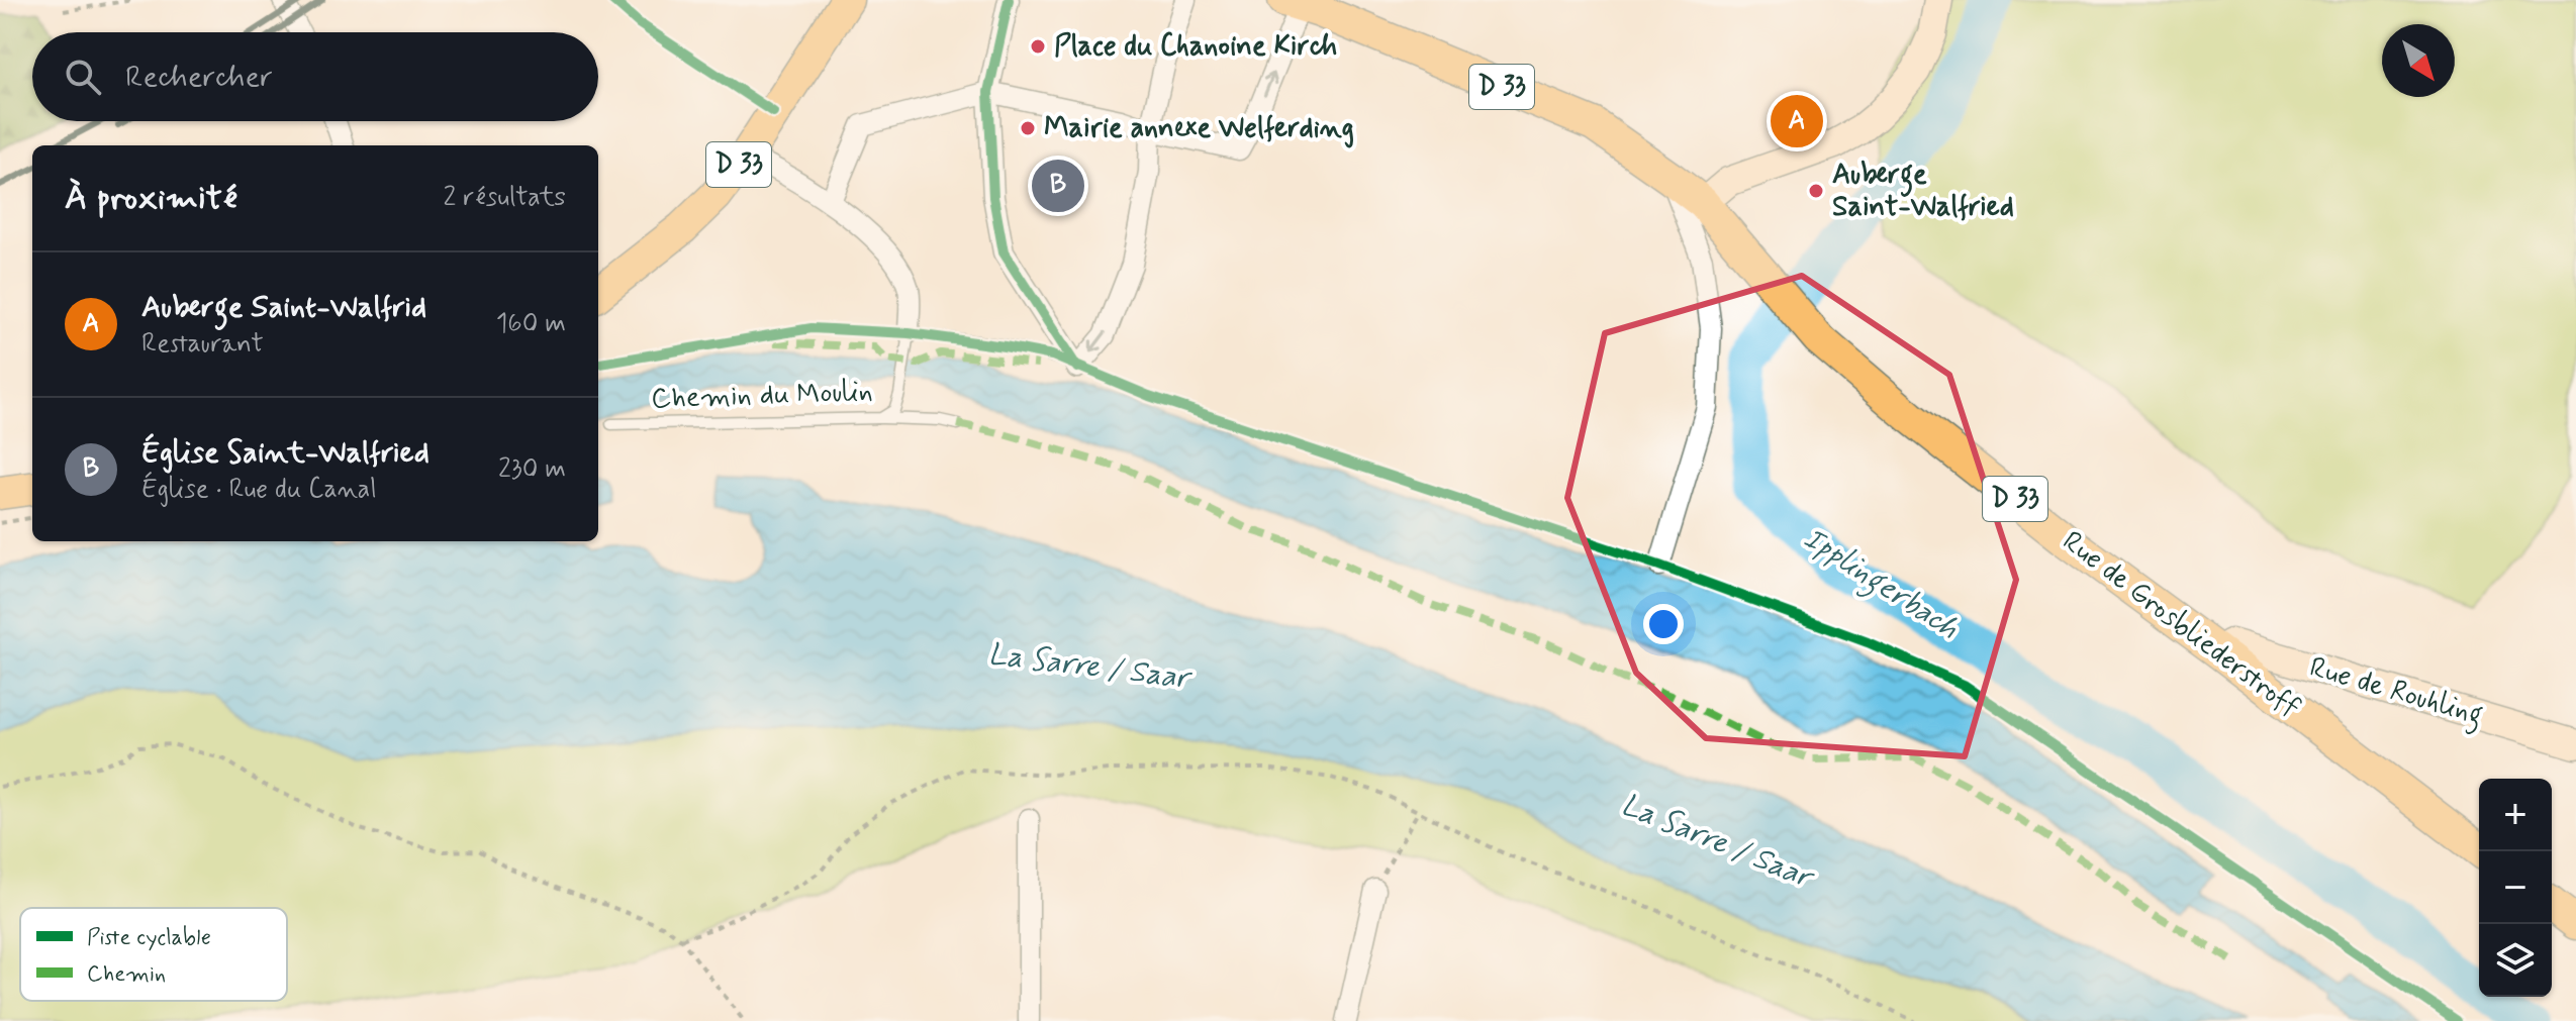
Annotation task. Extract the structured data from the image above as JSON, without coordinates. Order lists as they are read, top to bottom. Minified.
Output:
{"streets":{"main road":["D 33","Rue de Grosbliederstroff"],"street":["Rue de Rouhling"],"lane":["Chemin du Moulin"]},"crossings":[["Rue de Grosbliederstroff","Rue de Rouhling"]],"water":["Ipplingerbach","La Sarre / Saar"],"places":["Place du Chanoine Kirch","Mairie annexe Welferding","Auberge Saint-Walfried"],"legend":["Piste cyclable","Chemin"],"north":"bottom right","page":{"search":"Rechercher","pins":["A","B"],"heading":["À proximité","2 résultats"],"list":[{"mark":"A","name":"Auberge Saint-Walfrid","note":"Restaurant","value":"160 m"},{"mark":"B","name":"Église Saint-Walfried","note":"Église · Rue du Canal","value":"230 m"}],"map_buttons":["+","−"]}}
